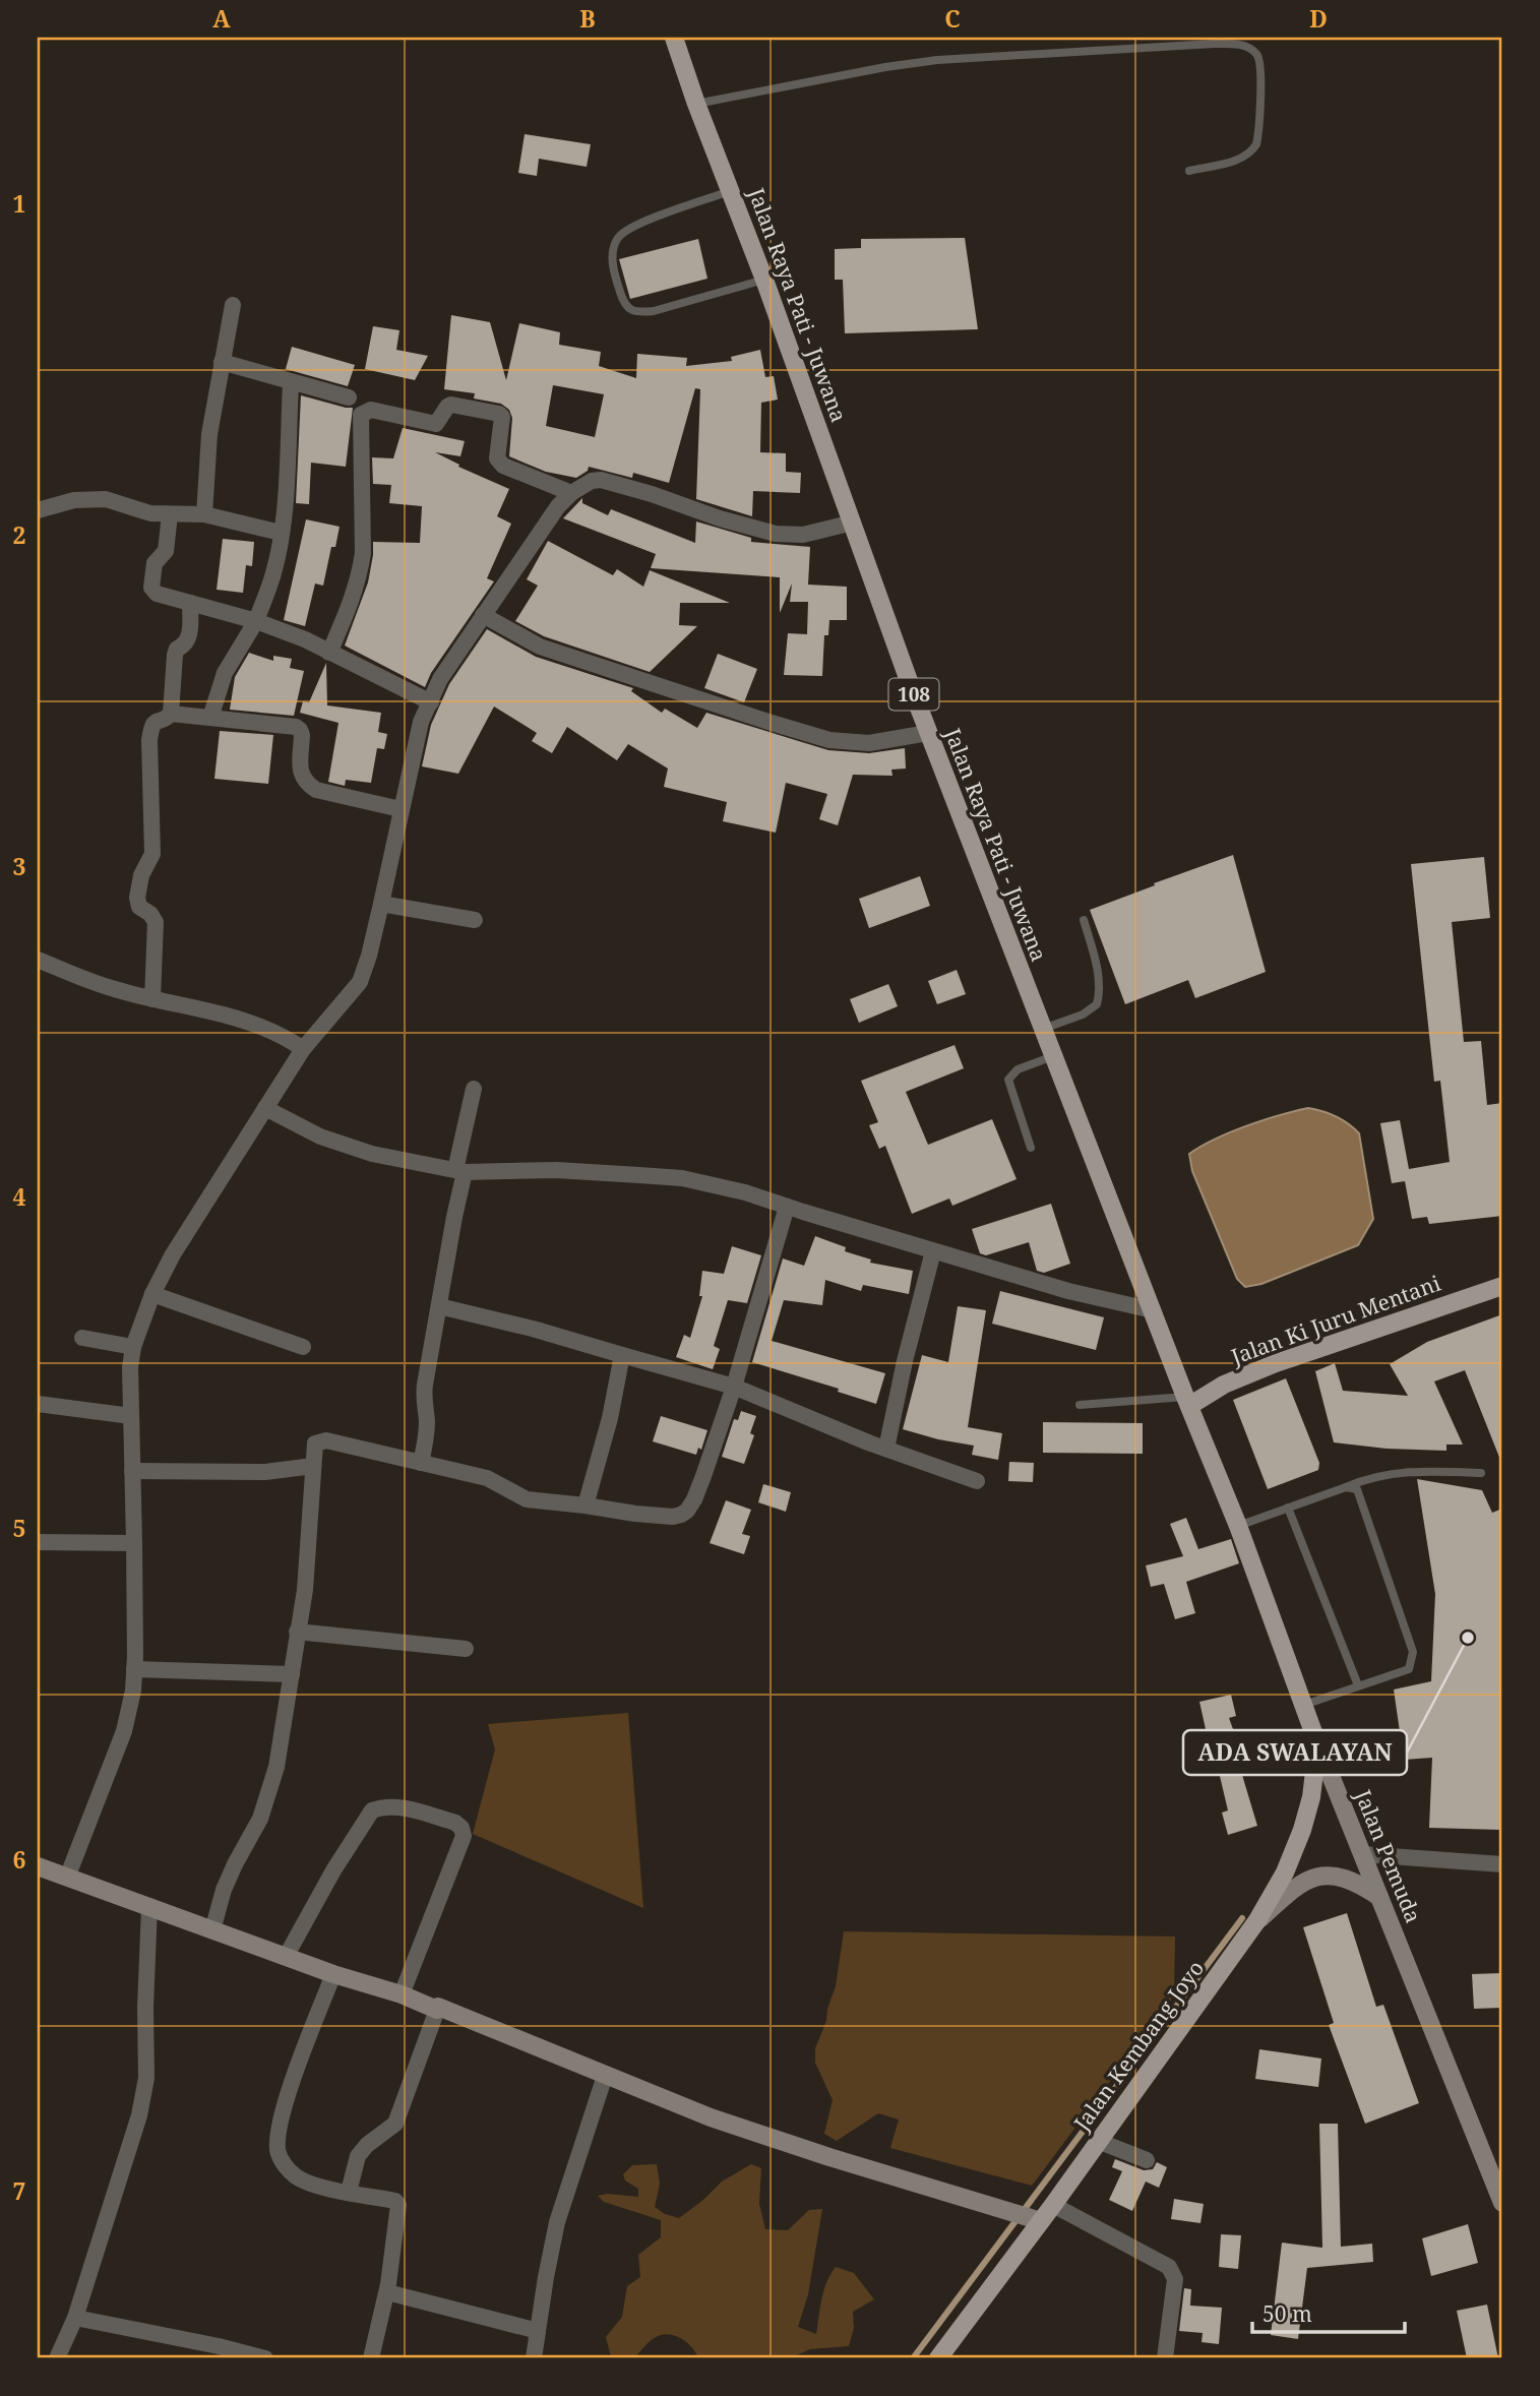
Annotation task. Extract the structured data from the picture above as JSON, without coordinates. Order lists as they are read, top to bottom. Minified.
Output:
{"streets":{"main road":["Jalan Raya Pati - Juwana","108","Jalan Ki Juru Mentani","Jalan Pemuda","Jalan Kembang Joyo"]},"crossings":[["Jalan Raya Pati - Juwana","Jalan Ki Juru Mentani"],["Jalan Raya Pati - Juwana","Jalan Pemuda"],["Jalan Ki Juru Mentani","Jalan Pemuda"],["Jalan Pemuda","Jalan Kembang Joyo"]],"places":["ADA SWALAYAN"],"scale_bar":"50 m","grid":{"columns":["A","B","C","D"],"rows":["1","2","3","4","5","6","7"]}}
